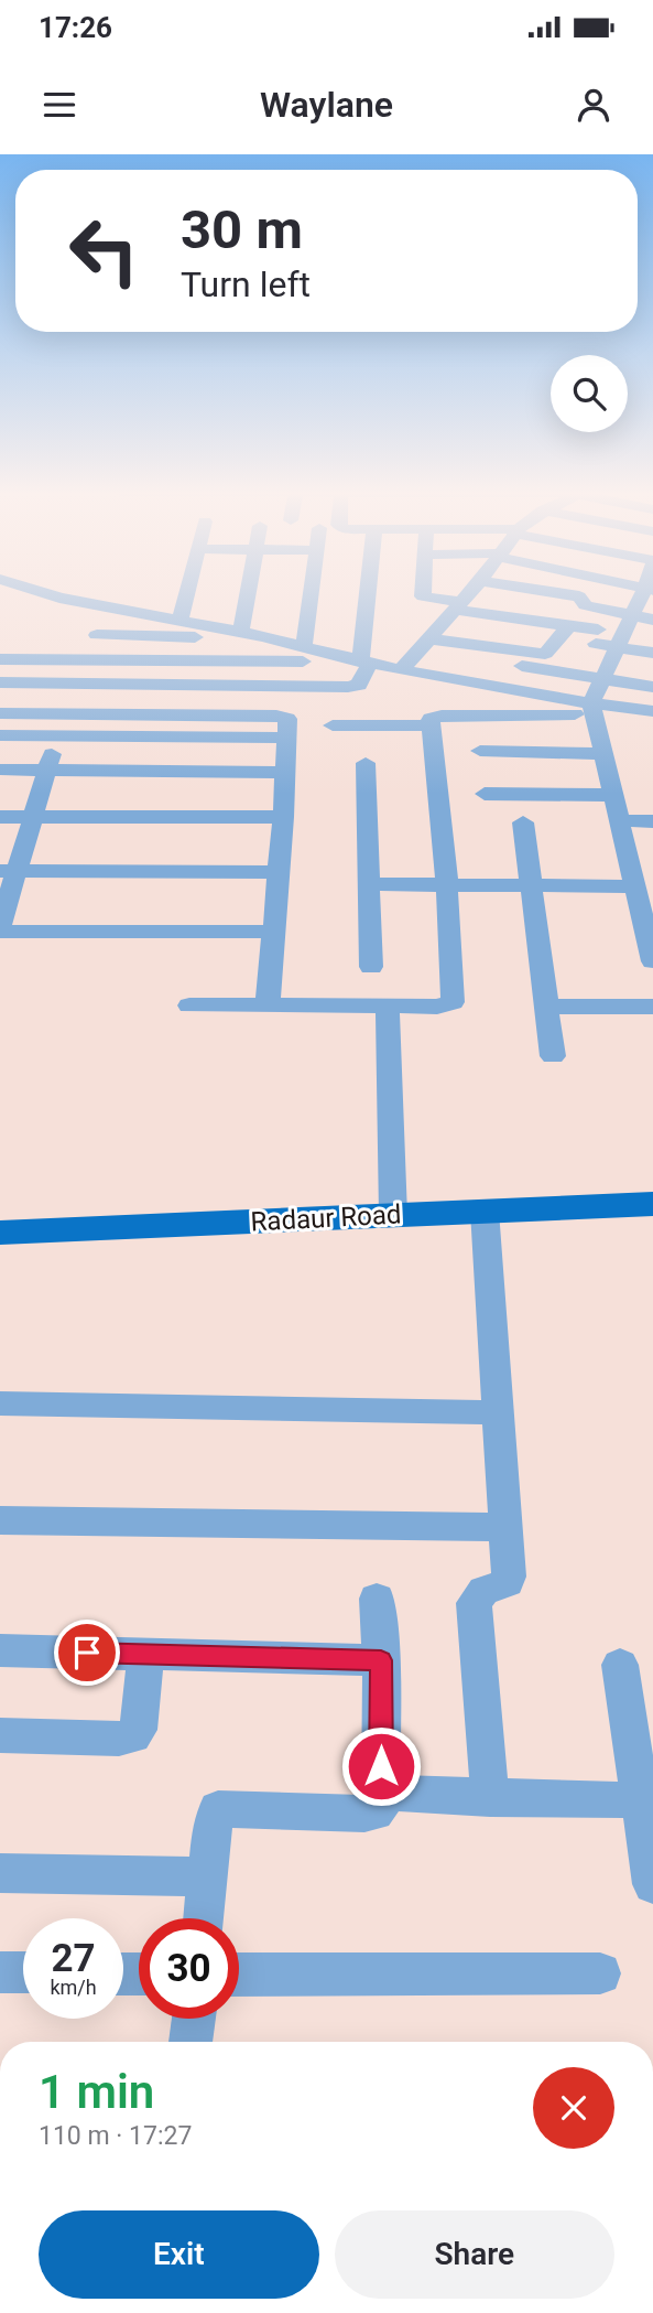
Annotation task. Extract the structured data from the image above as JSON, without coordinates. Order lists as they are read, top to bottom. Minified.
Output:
{"streets":{"main road":["Radaur Road"]},"page":{"status":"17:26","header":"Waylane","turn":["30 m","Turn left"],"speed":"27 km/h","limit":"30","heading":["1 min","110 m · 17:27"],"buttons":["Exit","Share"]}}
